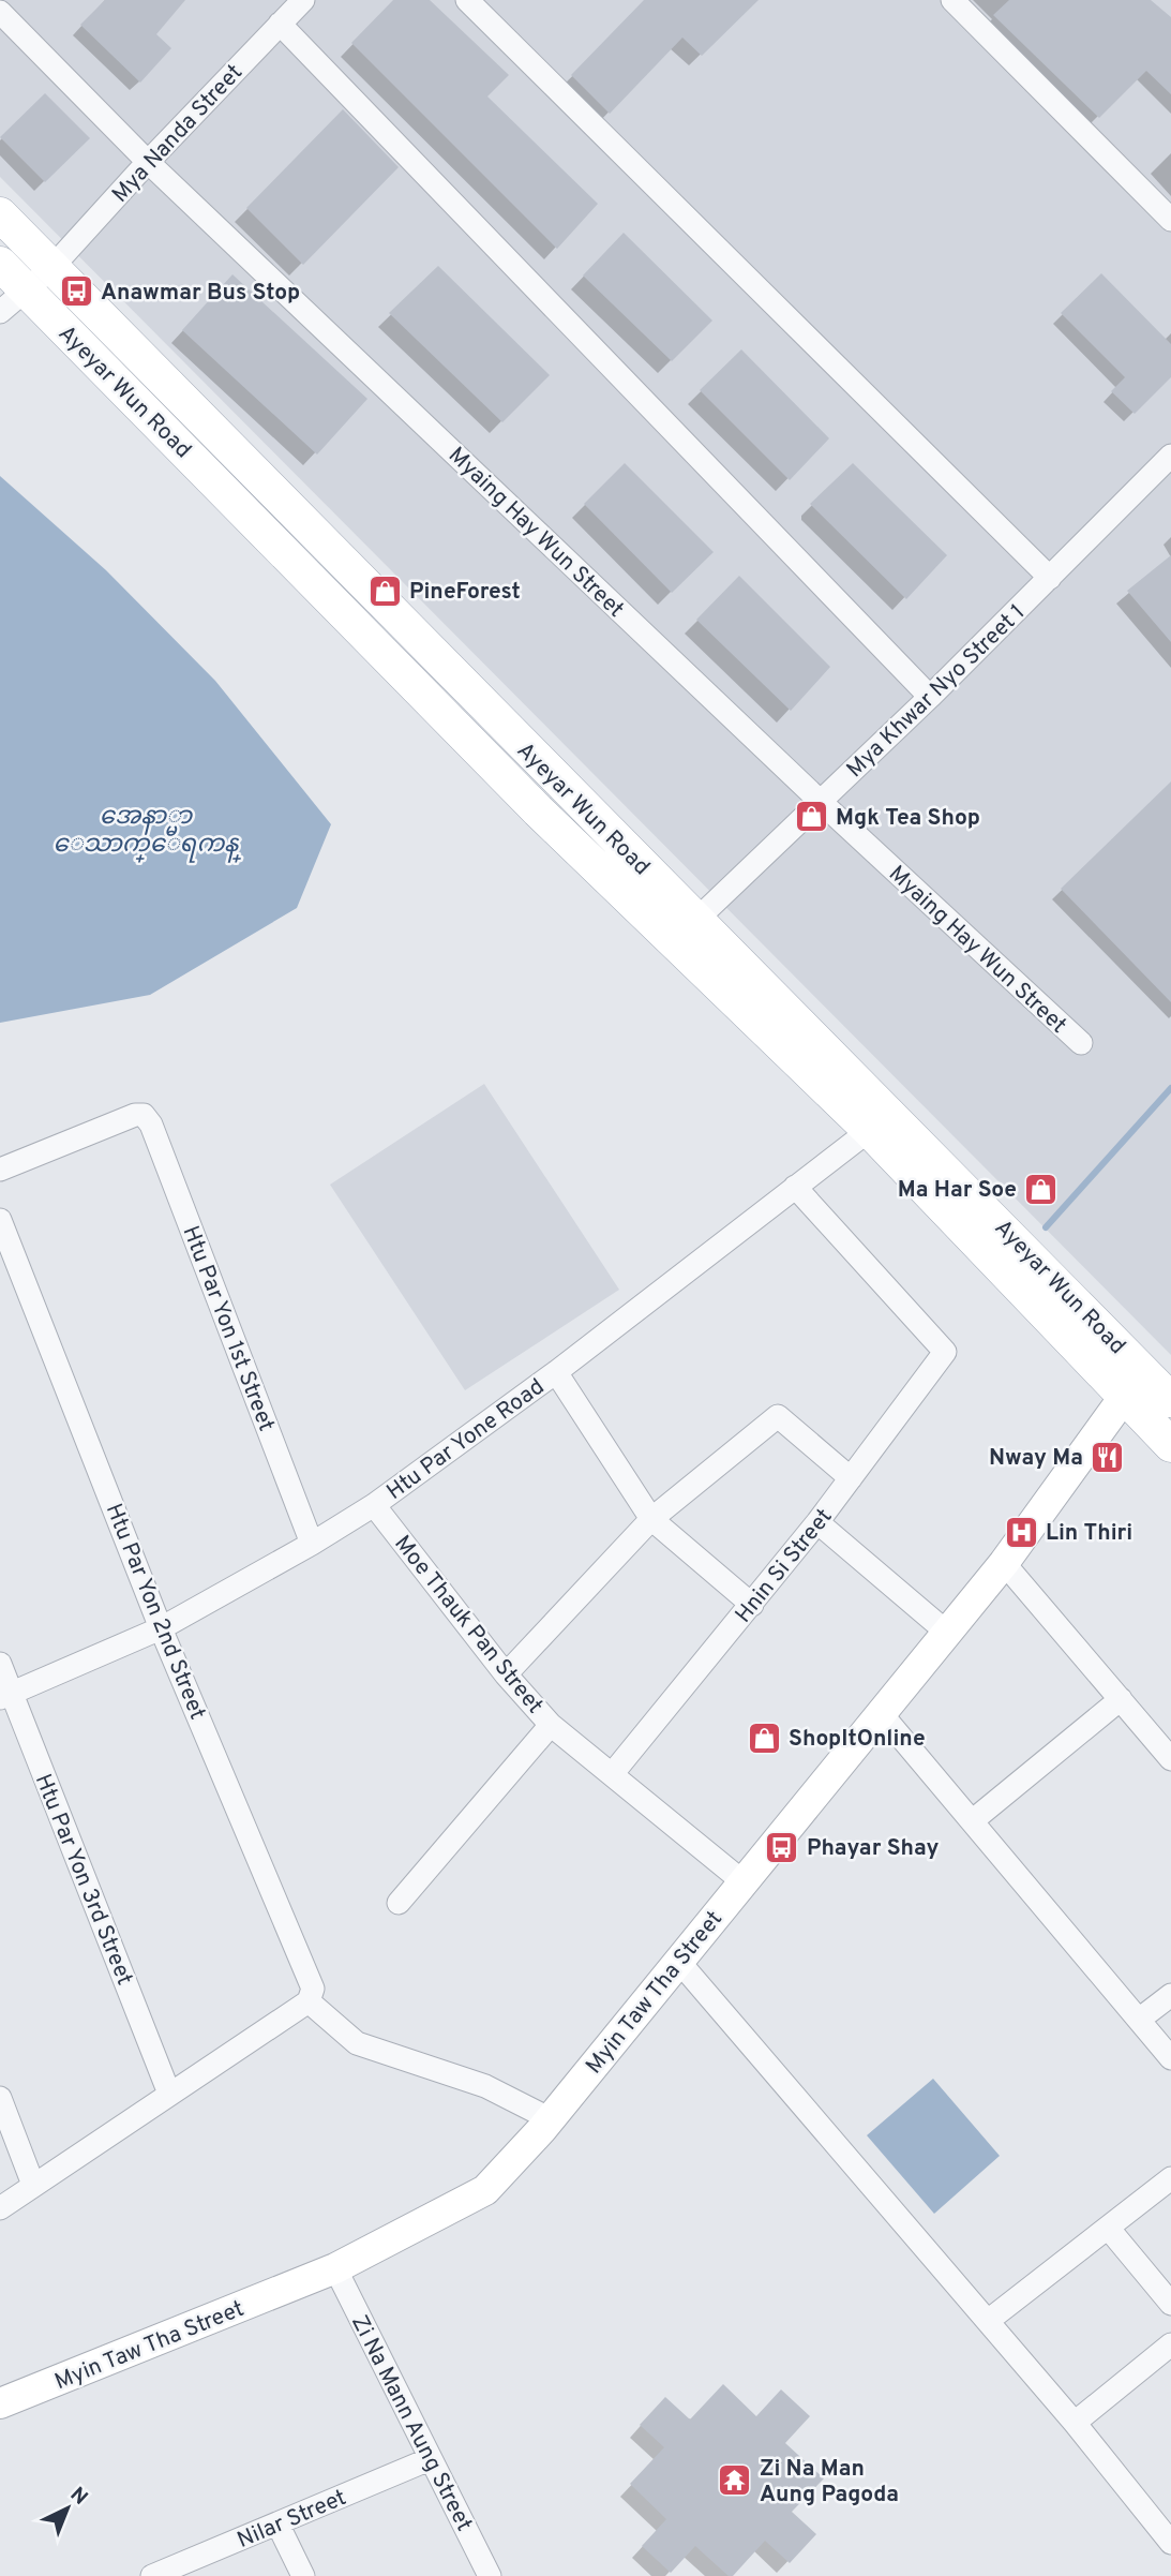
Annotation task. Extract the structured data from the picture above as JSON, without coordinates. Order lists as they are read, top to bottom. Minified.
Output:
{"streets":{"main road":["Ayeyar Wun Road","Myin Taw Tha Street"],"street":["Mya Nanda Street","Myaing Hay Wun Street","Mya Khwar Nyo Street 1","Htu Par Yon 1st Street","Htu Par Yone Road","Hnin Si Street","Htu Par Yon 2nd Street","Moe Thauk Pan Street","Htu Par Yon 3rd Street","Zi Na Mann Aung Street","Nilar Street"]},"crossings":[["Mya Nanda Street","Ayeyar Wun Road"],["Mya Nanda Street","Myaing Hay Wun Street"],["Ayeyar Wun Road","Mya Khwar Nyo Street 1"],["Ayeyar Wun Road","Htu Par Yone Road"],["Ayeyar Wun Road","Myin Taw Tha Street"],["Myaing Hay Wun Street","Mya Khwar Nyo Street 1"],["Htu Par Yon 1st Street","Htu Par Yone Road"],["Htu Par Yone Road","Hnin Si Street"],["Htu Par Yone Road","Htu Par Yon 2nd Street"],["Htu Par Yone Road","Moe Thauk Pan Street"],["Htu Par Yone Road","Htu Par Yon 3rd Street"],["Hnin Si Street","Moe Thauk Pan Street"],["Moe Thauk Pan Street","Myin Taw Tha Street"],["Myin Taw Tha Street","Zi Na Mann Aung Street"],["Zi Na Mann Aung Street","Nilar Street"]],"water":["အေနာ္မာ ေသာက္ေရကန္"],"places":{"bus stop":["Anawmar Bus Stop","Phayar Shay"],"shop":["PineForest","Mgk Tea Shop","Ma Har Soe","ShopItOnline"],"restaurant":["Nway Ma"],"hospital":["Lin Thiri"],"temple":["Zi Na Man Aung Pagoda"]},"north":"top right"}
